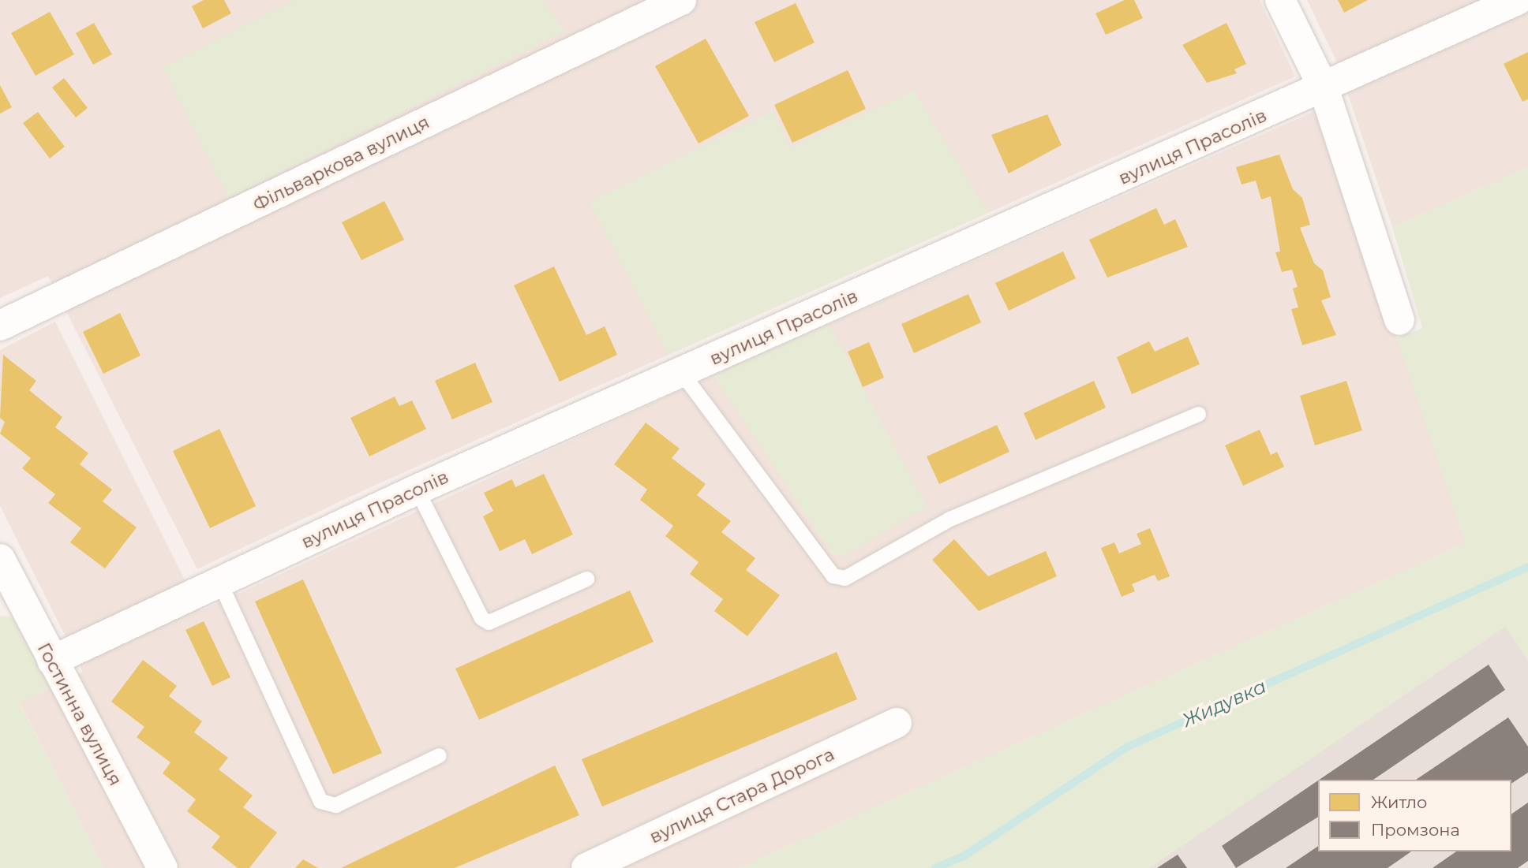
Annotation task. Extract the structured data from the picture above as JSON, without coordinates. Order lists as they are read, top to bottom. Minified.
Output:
{"streets":{"street":["вулиця Прасолів","Фільваркова вулиця","Гостинна вулиця","вулиця Стара Дорога"]},"crossings":[["вулиця Прасолів","Гостинна вулиця"]],"water":["Жидувка"],"legend":["Житло","Промзона"]}
